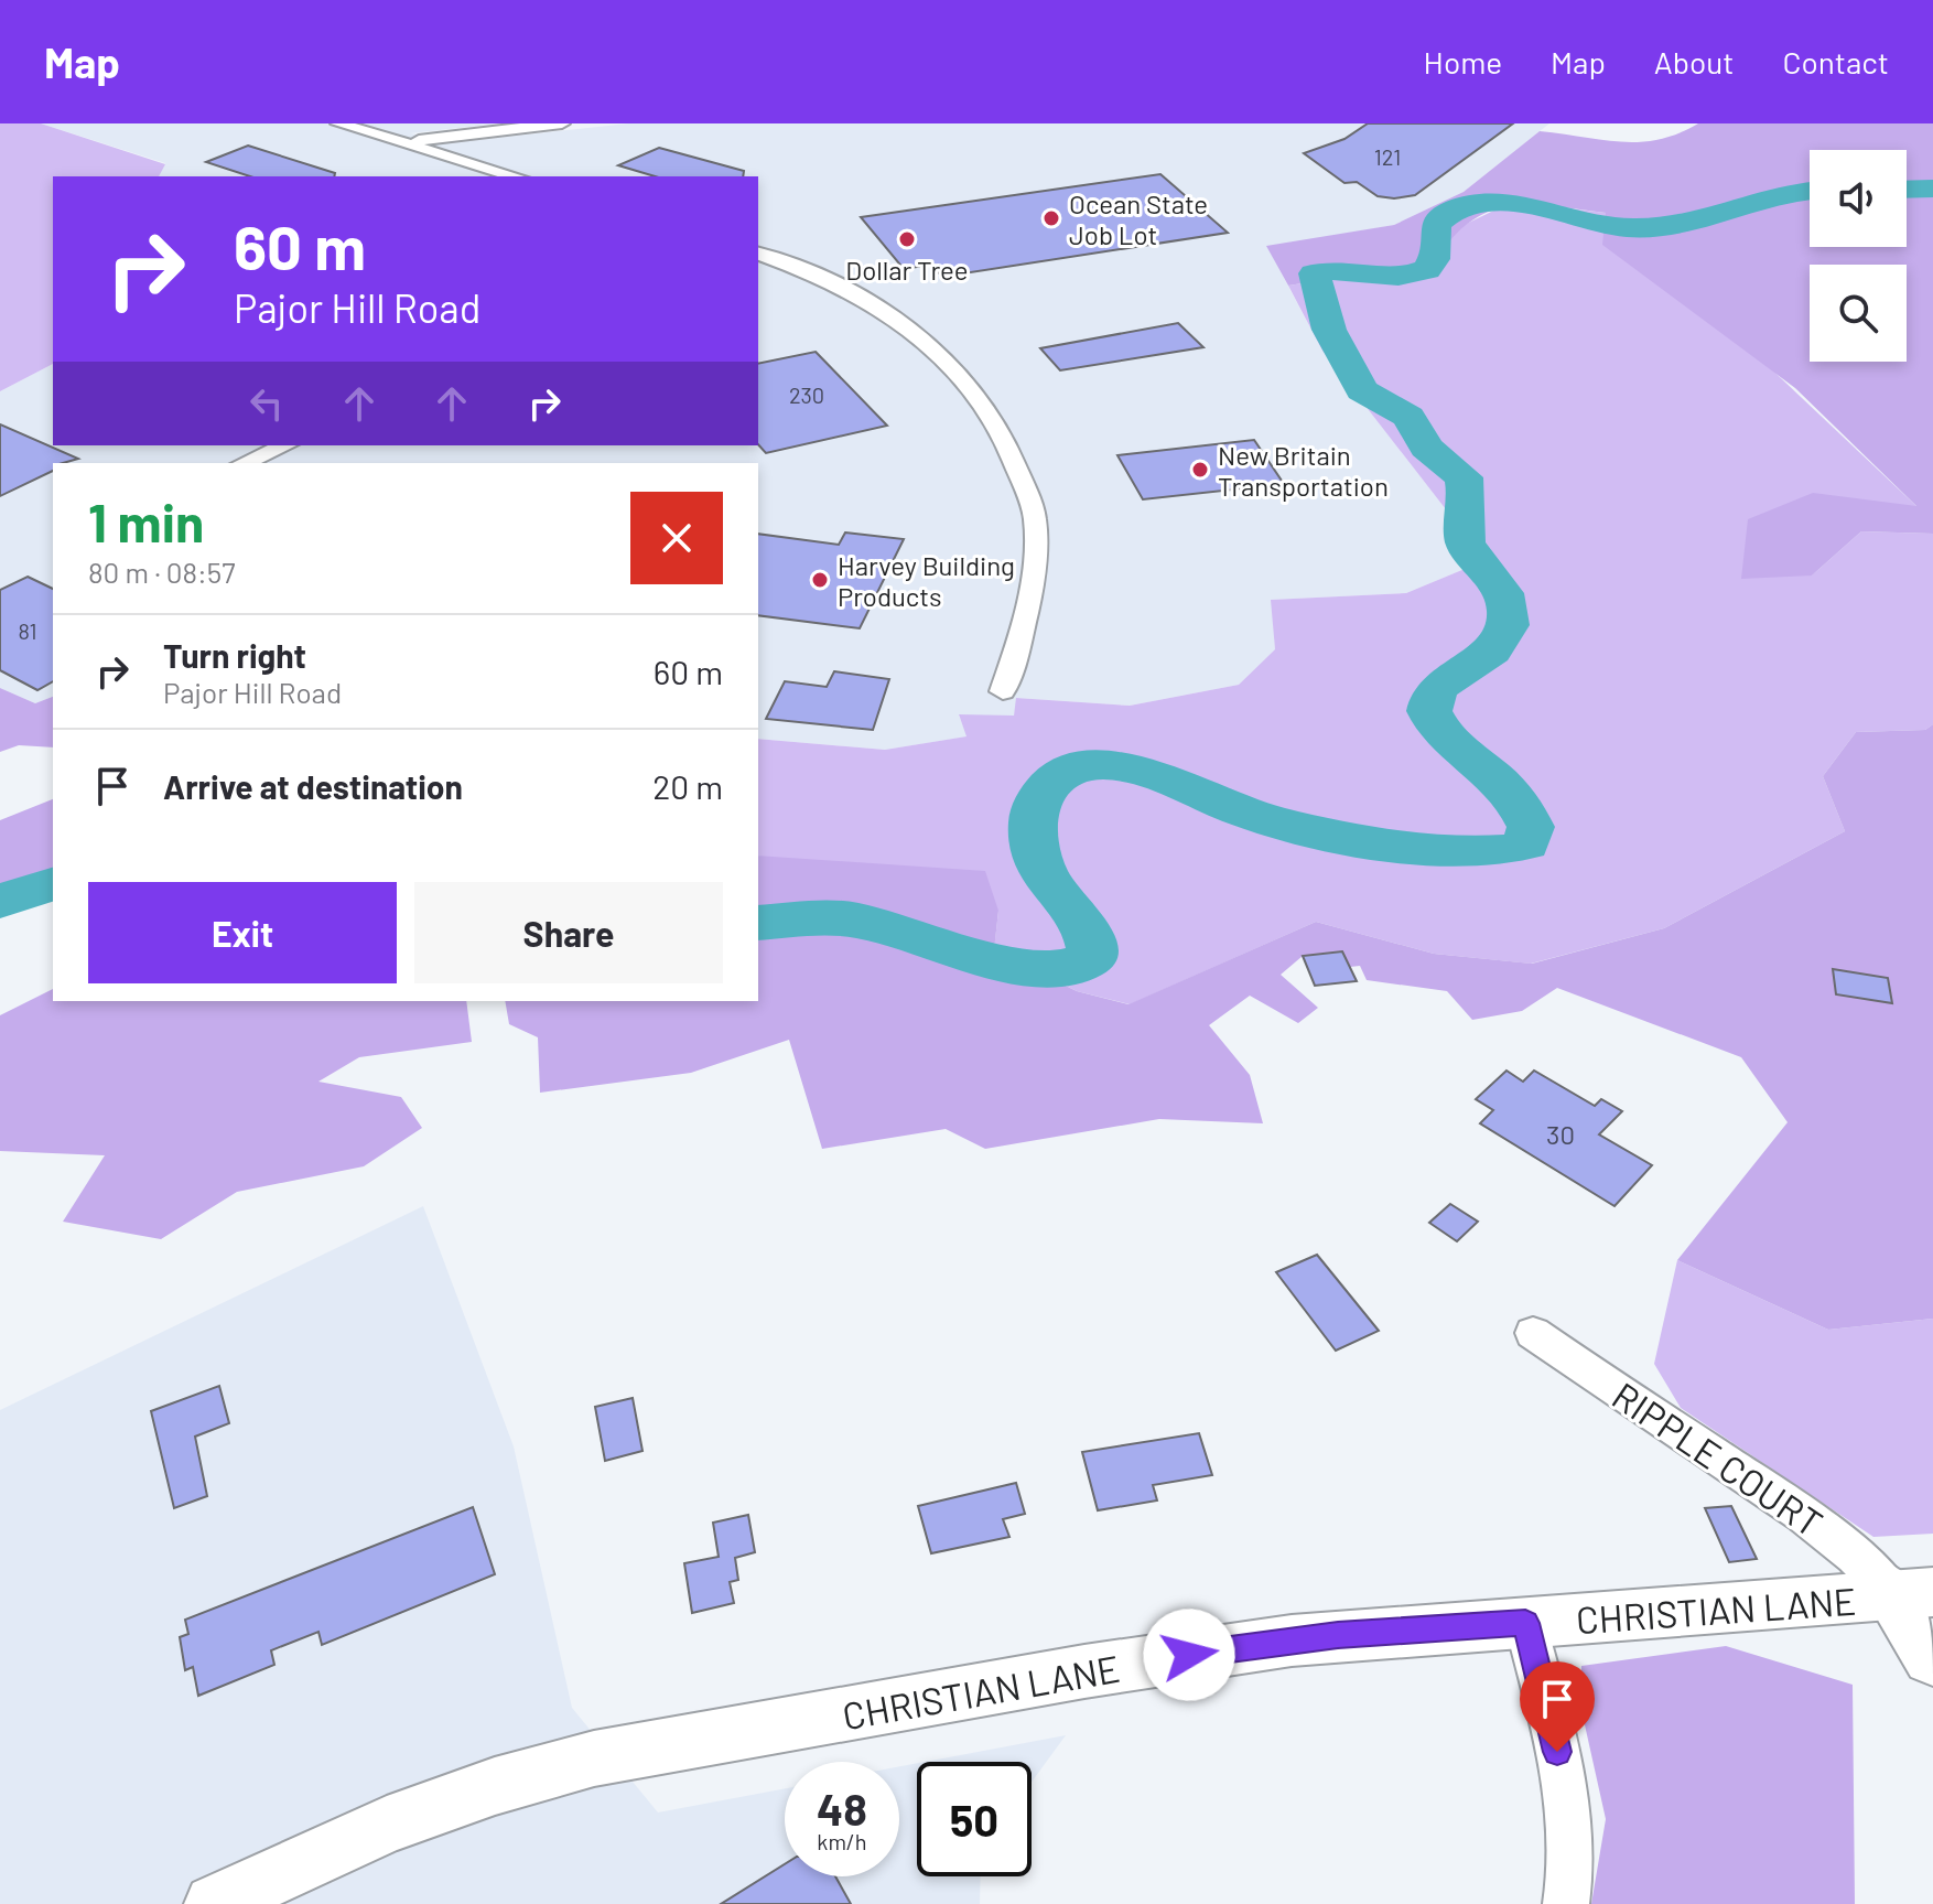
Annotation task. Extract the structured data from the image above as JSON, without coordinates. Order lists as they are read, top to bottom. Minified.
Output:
{"streets":{"main road":["CHRISTIAN LANE"],"street":["RIPPLE COURT"]},"crossings":[["RIPPLE COURT","CHRISTIAN LANE"]],"places":["Ocean State Job Lot","Dollar Tree","New Britain Transportation","Harvey Building Products"],"house_numbers":["121","230","81","30"],"page":{"header":"Map","nav":["Home","Map","About","Contact"],"turn":["60 m","Pajor Hill Road"],"heading":["1 min","80 m · 08:57"],"list":[{"name":"Turn right","note":"Pajor Hill Road","value":"60 m"},{"name":"Arrive at destination","value":"20 m"}],"buttons":["Exit","Share"],"speed":"48 km/h","limit":"50"}}
